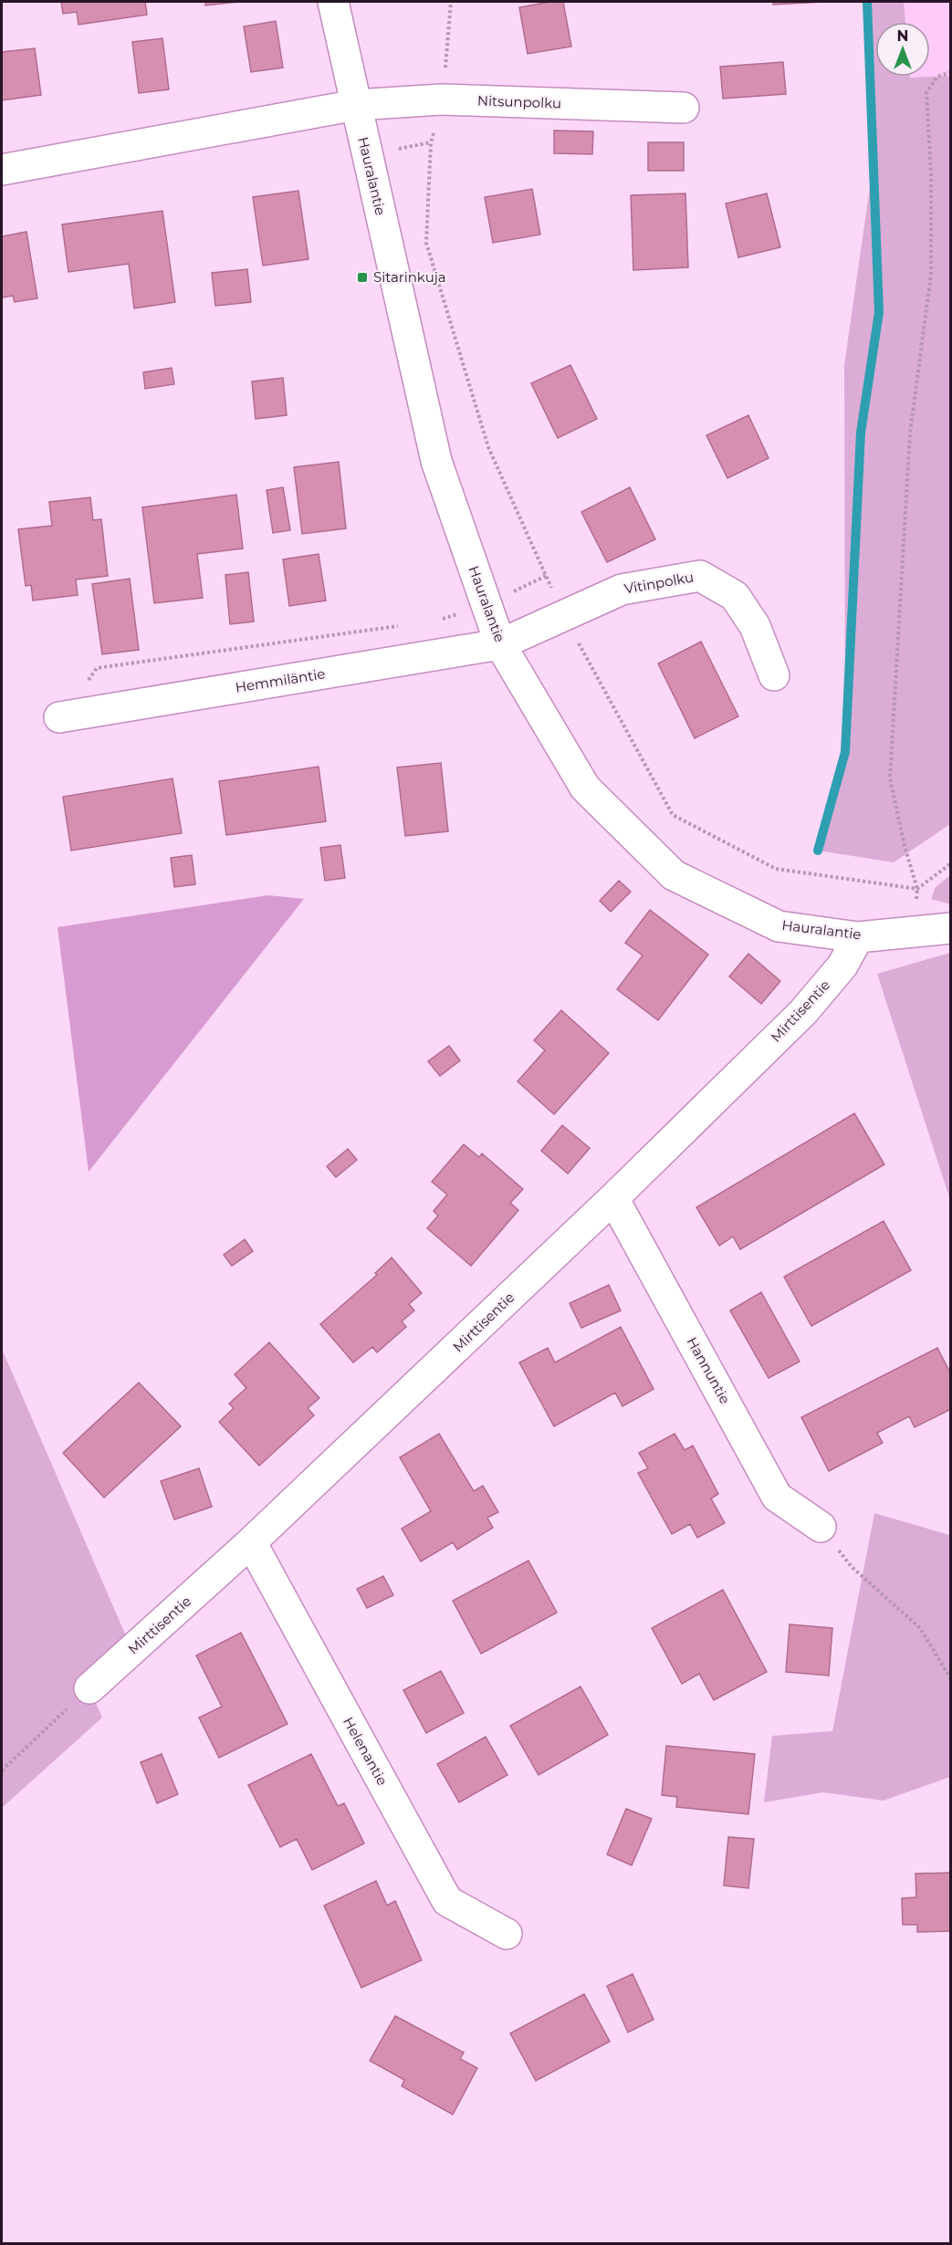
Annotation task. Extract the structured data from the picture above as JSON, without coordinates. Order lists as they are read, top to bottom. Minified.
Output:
{"streets":{"street":["Nitsunpolku","Hauralantie","Vitinpolku","Hemmiläntie","Mirttisentie","Hannuntie","Helenantie"]},"crossings":[["Nitsunpolku","Hauralantie"],["Hauralantie","Vitinpolku"],["Hauralantie","Hemmiläntie"],["Hauralantie","Mirttisentie"],["Vitinpolku","Hemmiläntie"],["Mirttisentie","Hannuntie"],["Mirttisentie","Helenantie"]],"places":{"transit":["Sitarinkuja"]},"north":"top"}
